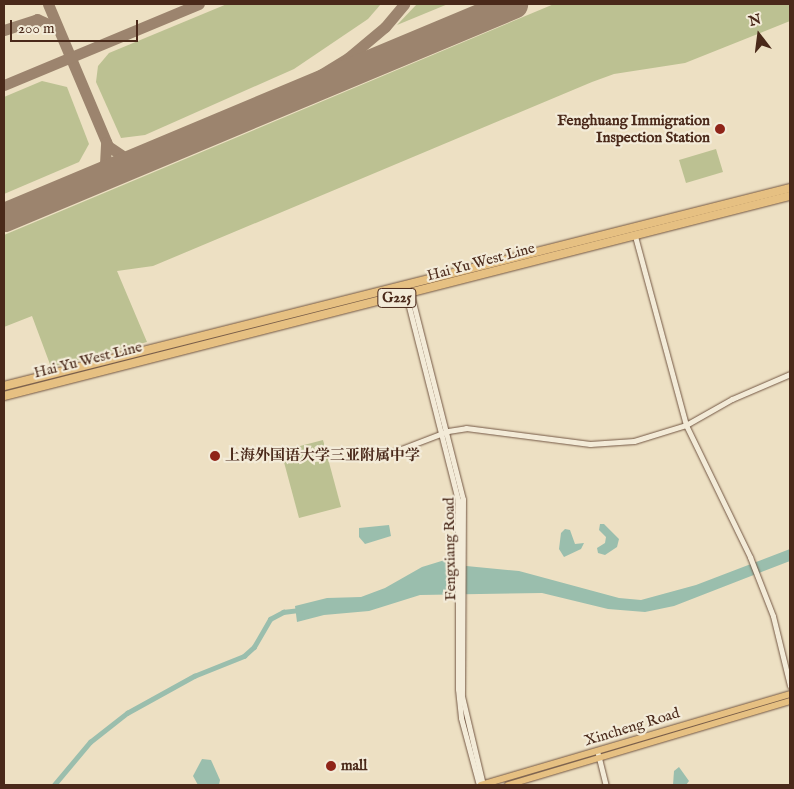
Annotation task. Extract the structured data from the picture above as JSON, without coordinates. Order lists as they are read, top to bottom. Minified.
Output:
{"streets":{"highway":["Hai Yu West Line","G225"],"main road":["Xincheng Road"],"street":["Fengxiang Road"]},"crossings":[["Hai Yu West Line","Fengxiang Road"],["Fengxiang Road","Xincheng Road"]],"places":["Fenghuang Immigration Inspection Station","上海外国语大学三亚附属中学","mall"],"scale_bar":"200 m","north":"top"}
